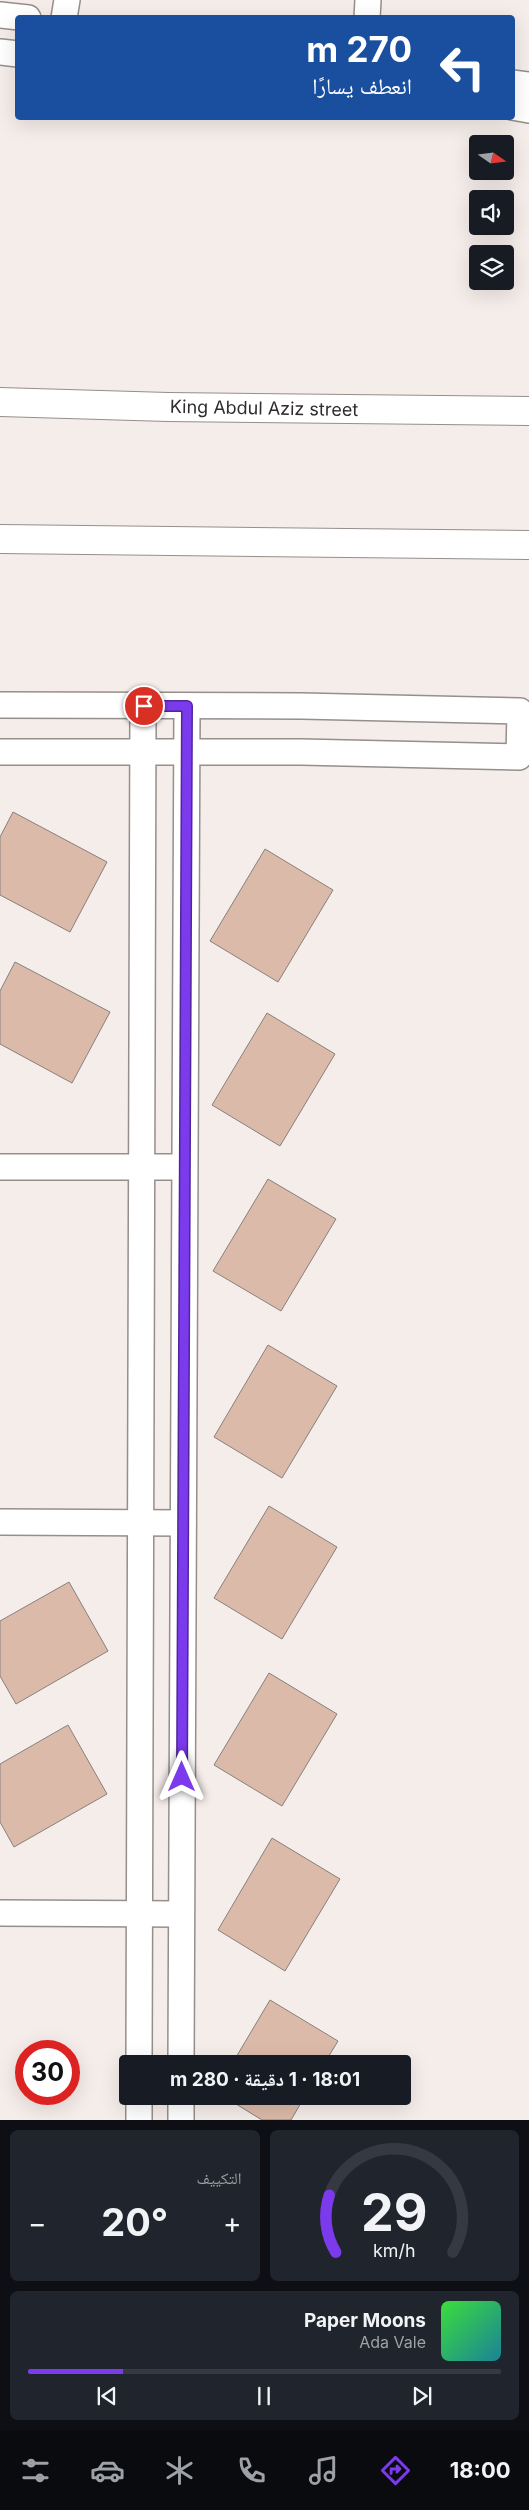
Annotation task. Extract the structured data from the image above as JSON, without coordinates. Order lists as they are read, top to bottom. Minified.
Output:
{"streets":{"main road":["King Abdul Aziz street"]},"north":"right","page":{"turn":["270 m","انعطف يسارًا"],"limit":"30","trip":"18:01 · 1 دقيقة · 280 m","tile":"التكييف","heat":["−","20°","+"],"song":["Paper Moons","Ada Vale"],"tabs":"18:00","gauge":["29","km/h"]}}
